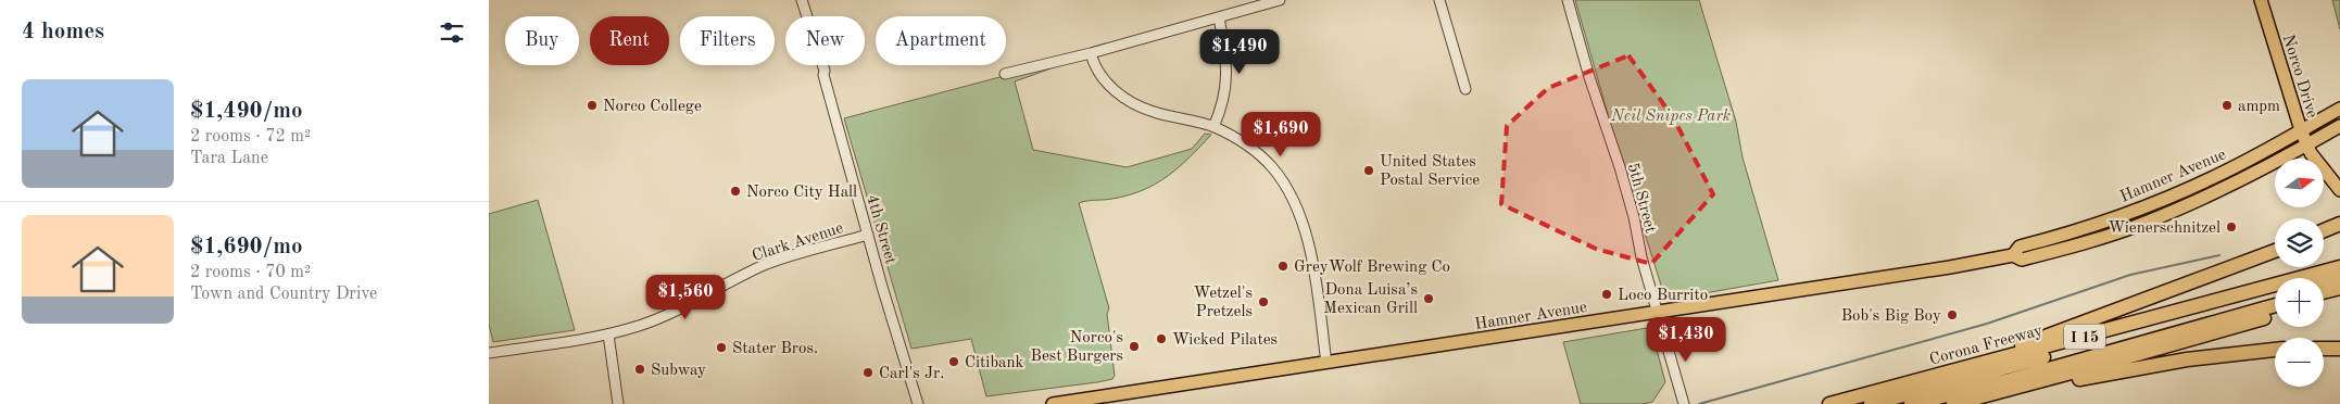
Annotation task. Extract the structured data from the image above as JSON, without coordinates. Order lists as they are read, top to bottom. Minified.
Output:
{"streets":{"highway":["I 15","Corona Freeway"],"main road":["Norco Drive","Hamner Avenue"],"street":["5th Street","4th Street","Clark Avenue"]},"crossings":[["Norco Drive","Hamner Avenue"],["Hamner Avenue","5th Street"],["4th Street","Clark Avenue"]],"parks":["Neil Snipes Park"],"places":["Norco College","ampm","United States Postal Service","Norco City Hall","Wienerschnitzel","GreyWolf Brewing Co","Loco Burrito","Dona Luisa’s Mexican Grill","Wetzel's Pretzels","Bob's Big Boy","Wicked Pilates","Norco's Best Burgers","Stater Bros.","Citibank","Subway","Carl's Jr."],"north":"right","page":{"heading":"4 homes","chip":["Buy","Rent","Filters","New","Apartment"],"price":["$1,490","$1,690","$1,560","$1,430"],"list":[{"name":"$1,490/mo","note":"2 rooms · 72 m² · Tara Lane"},{"name":"$1,690/mo","note":"2 rooms · 70 m² · Town and Country Drive"}],"map_buttons":["+","−"]}}
